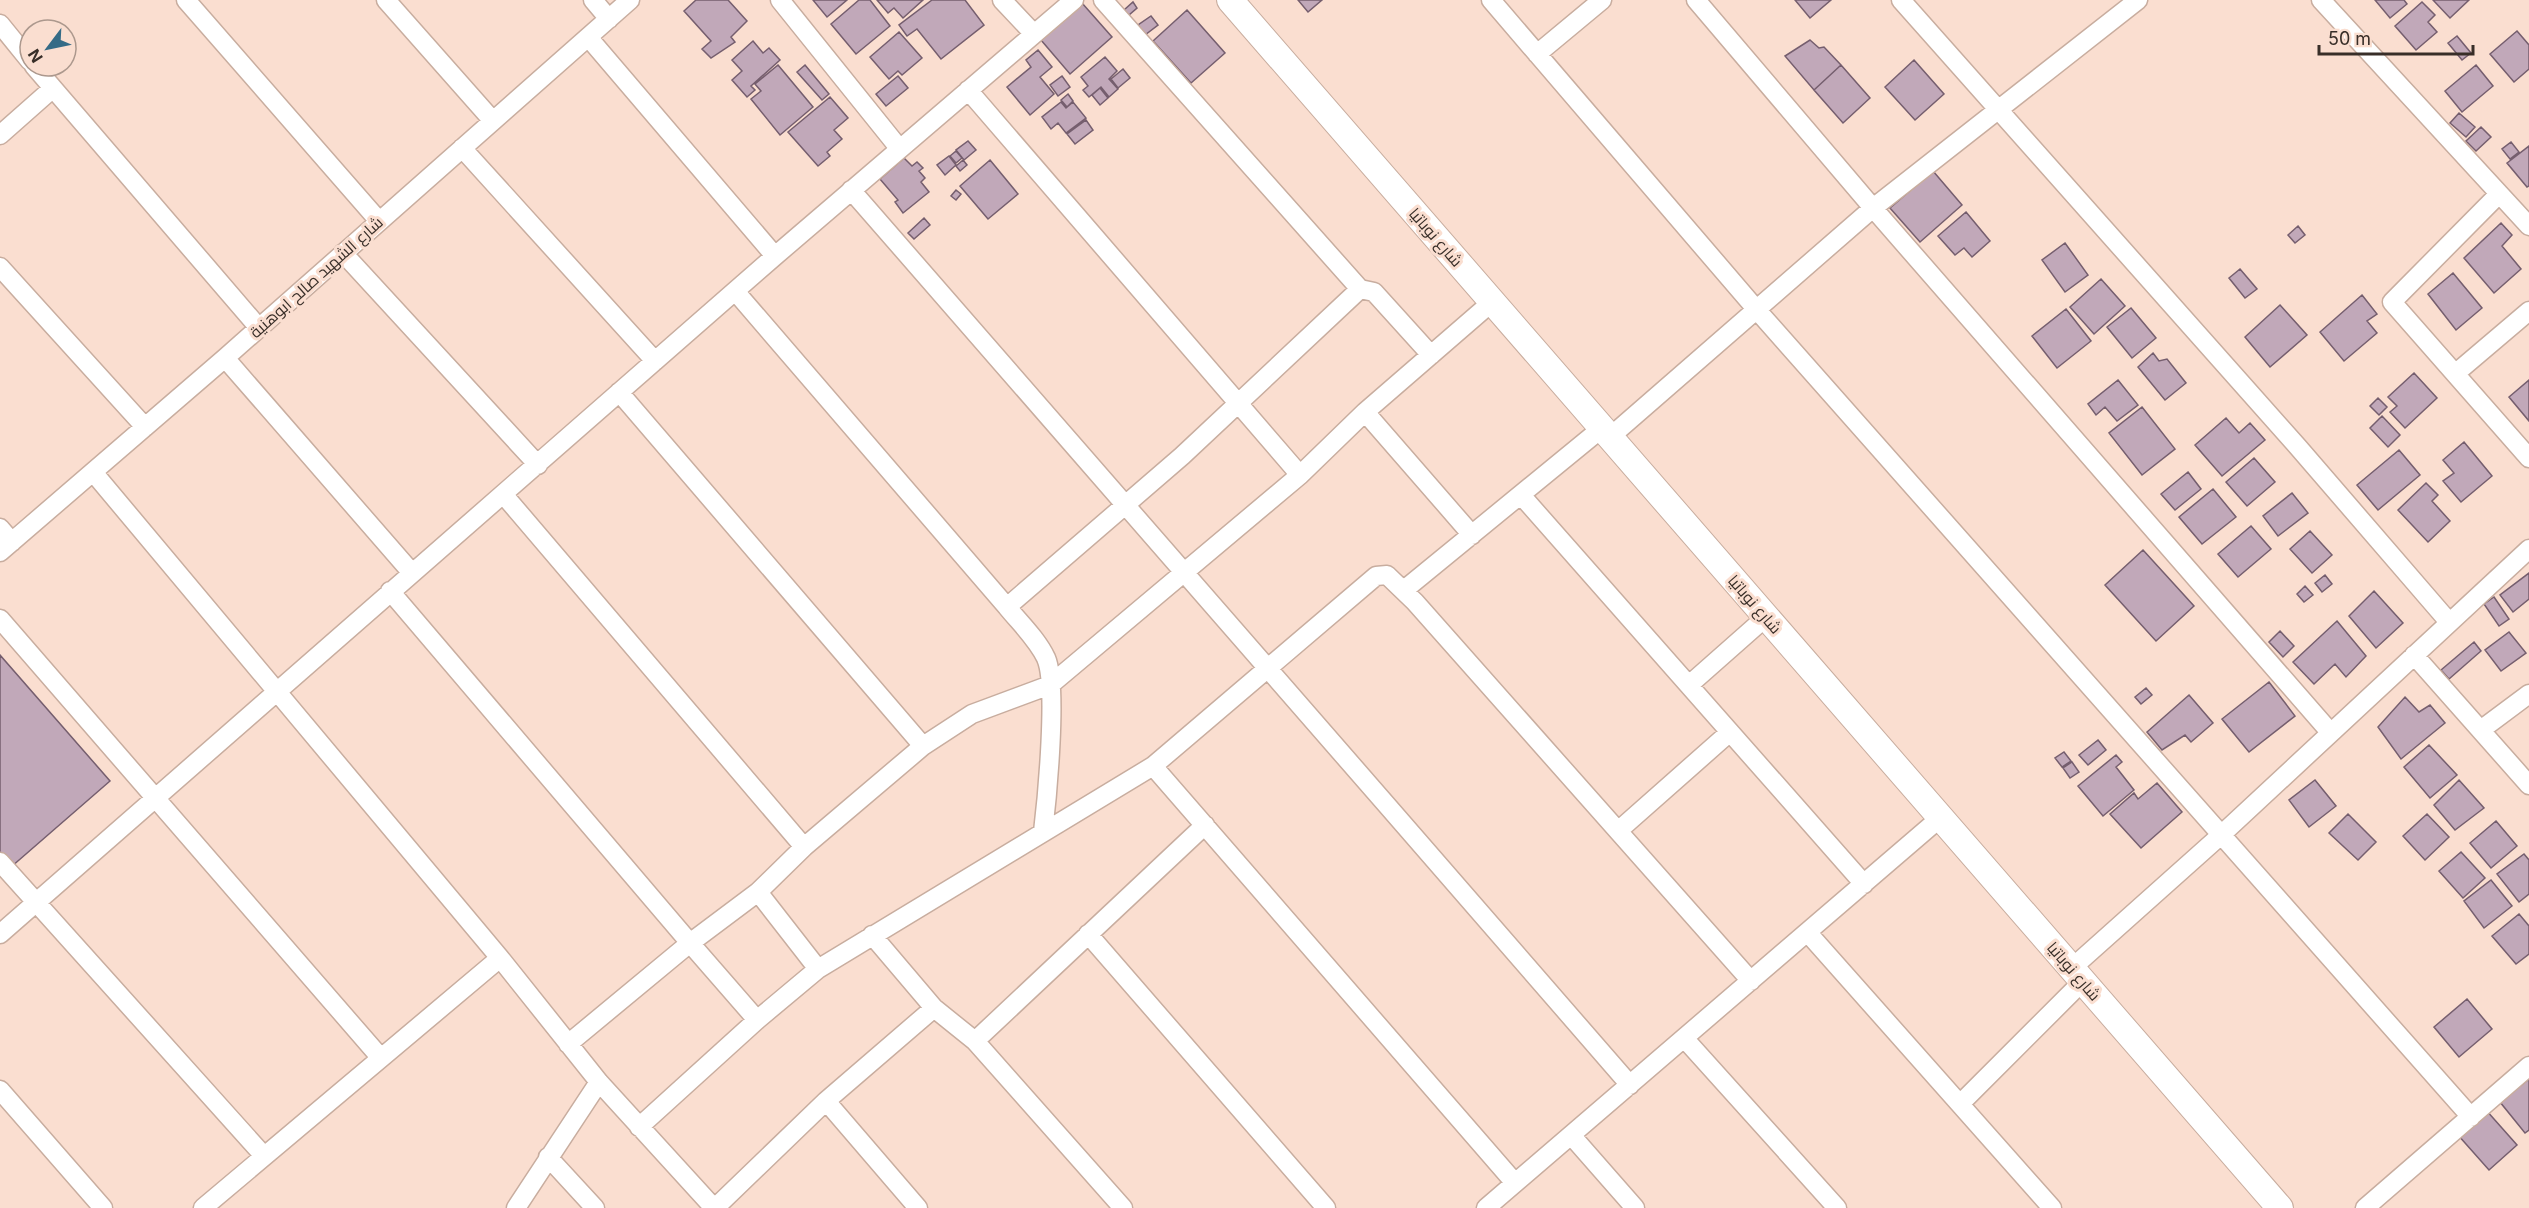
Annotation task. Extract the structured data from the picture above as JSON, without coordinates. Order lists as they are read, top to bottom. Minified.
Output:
{"streets":{"street":["شارع نوباتيا","شارع الشهيد صالح ابوهنية"]},"scale_bar":"50 m","north":"bottom left"}
